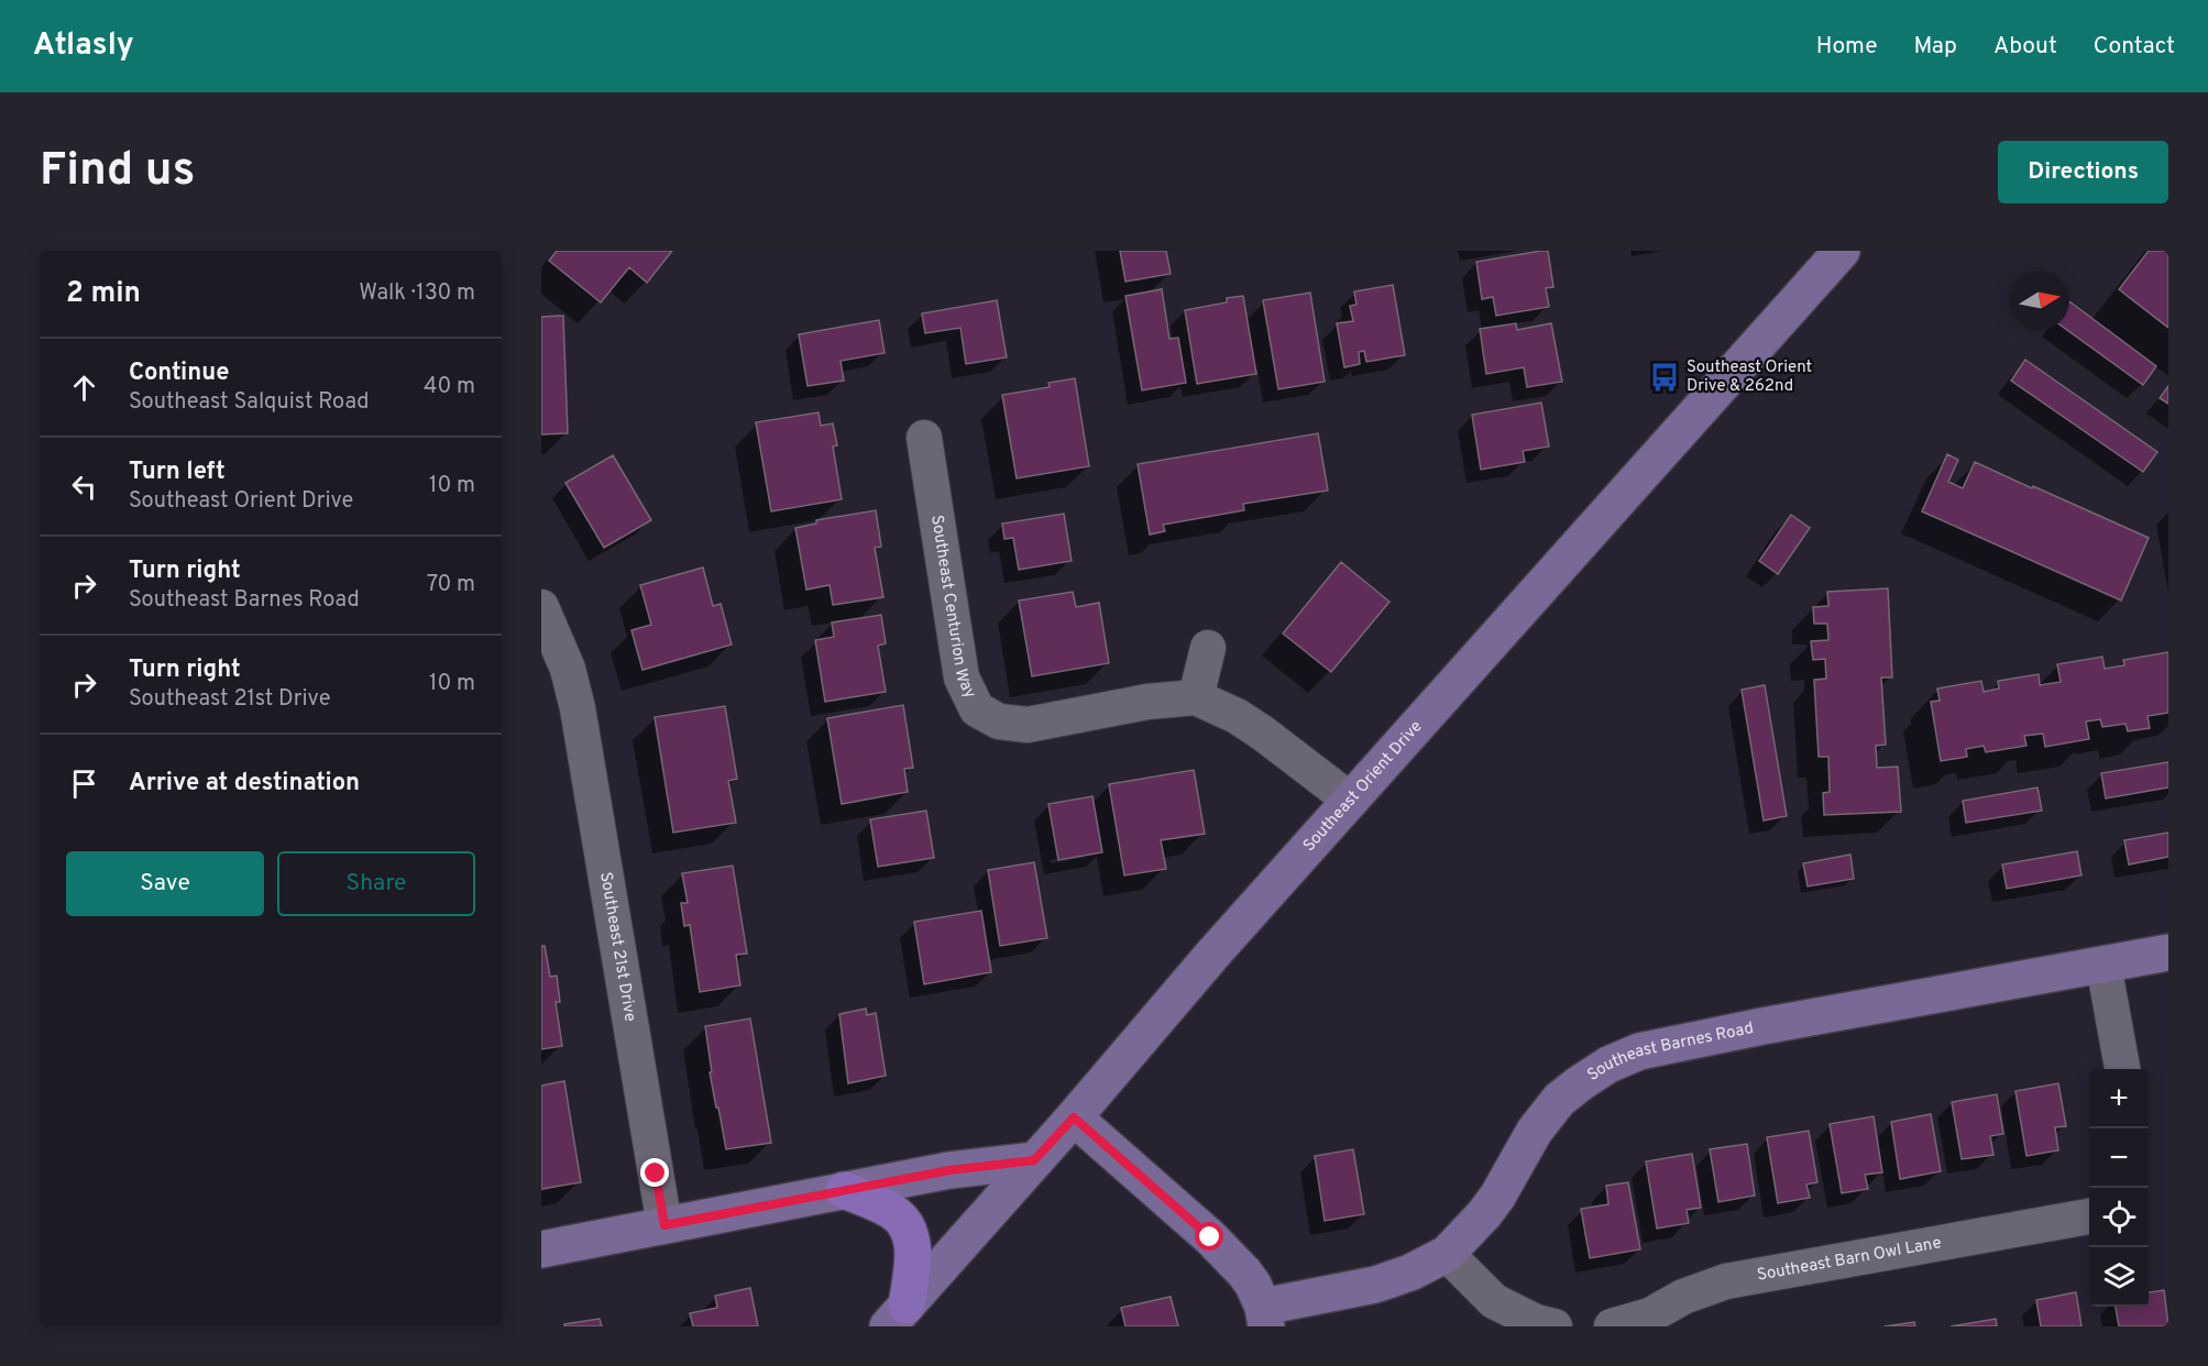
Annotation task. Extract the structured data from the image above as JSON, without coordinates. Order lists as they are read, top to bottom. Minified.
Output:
{"streets":{"street":["Southeast Centurion Way","Southeast Orient Drive","Southeast 21st Drive","Southeast Barnes Road","Southeast Barn Owl Lane"]},"crossings":[["Southeast Centurion Way","Southeast Orient Drive"]],"places":{"bus stop":["Southeast Orient Drive & 262nd"]},"north":"right","page":{"header":"Atlasly","nav":["Home","Map","About","Contact"],"buttons":["Directions",["Save","Share"]],"title":"Find us","heading":["2 min","Walk · 130 m"],"list":[["Continue","Southeast Salquist Road","40 m"],["Turn left","Southeast Orient Drive","10 m"],["Turn right","Southeast Barnes Road","70 m"],["Turn right","Southeast 21st Drive","10 m"],"Arrive at destination"],"map_buttons":["+","−"]}}
